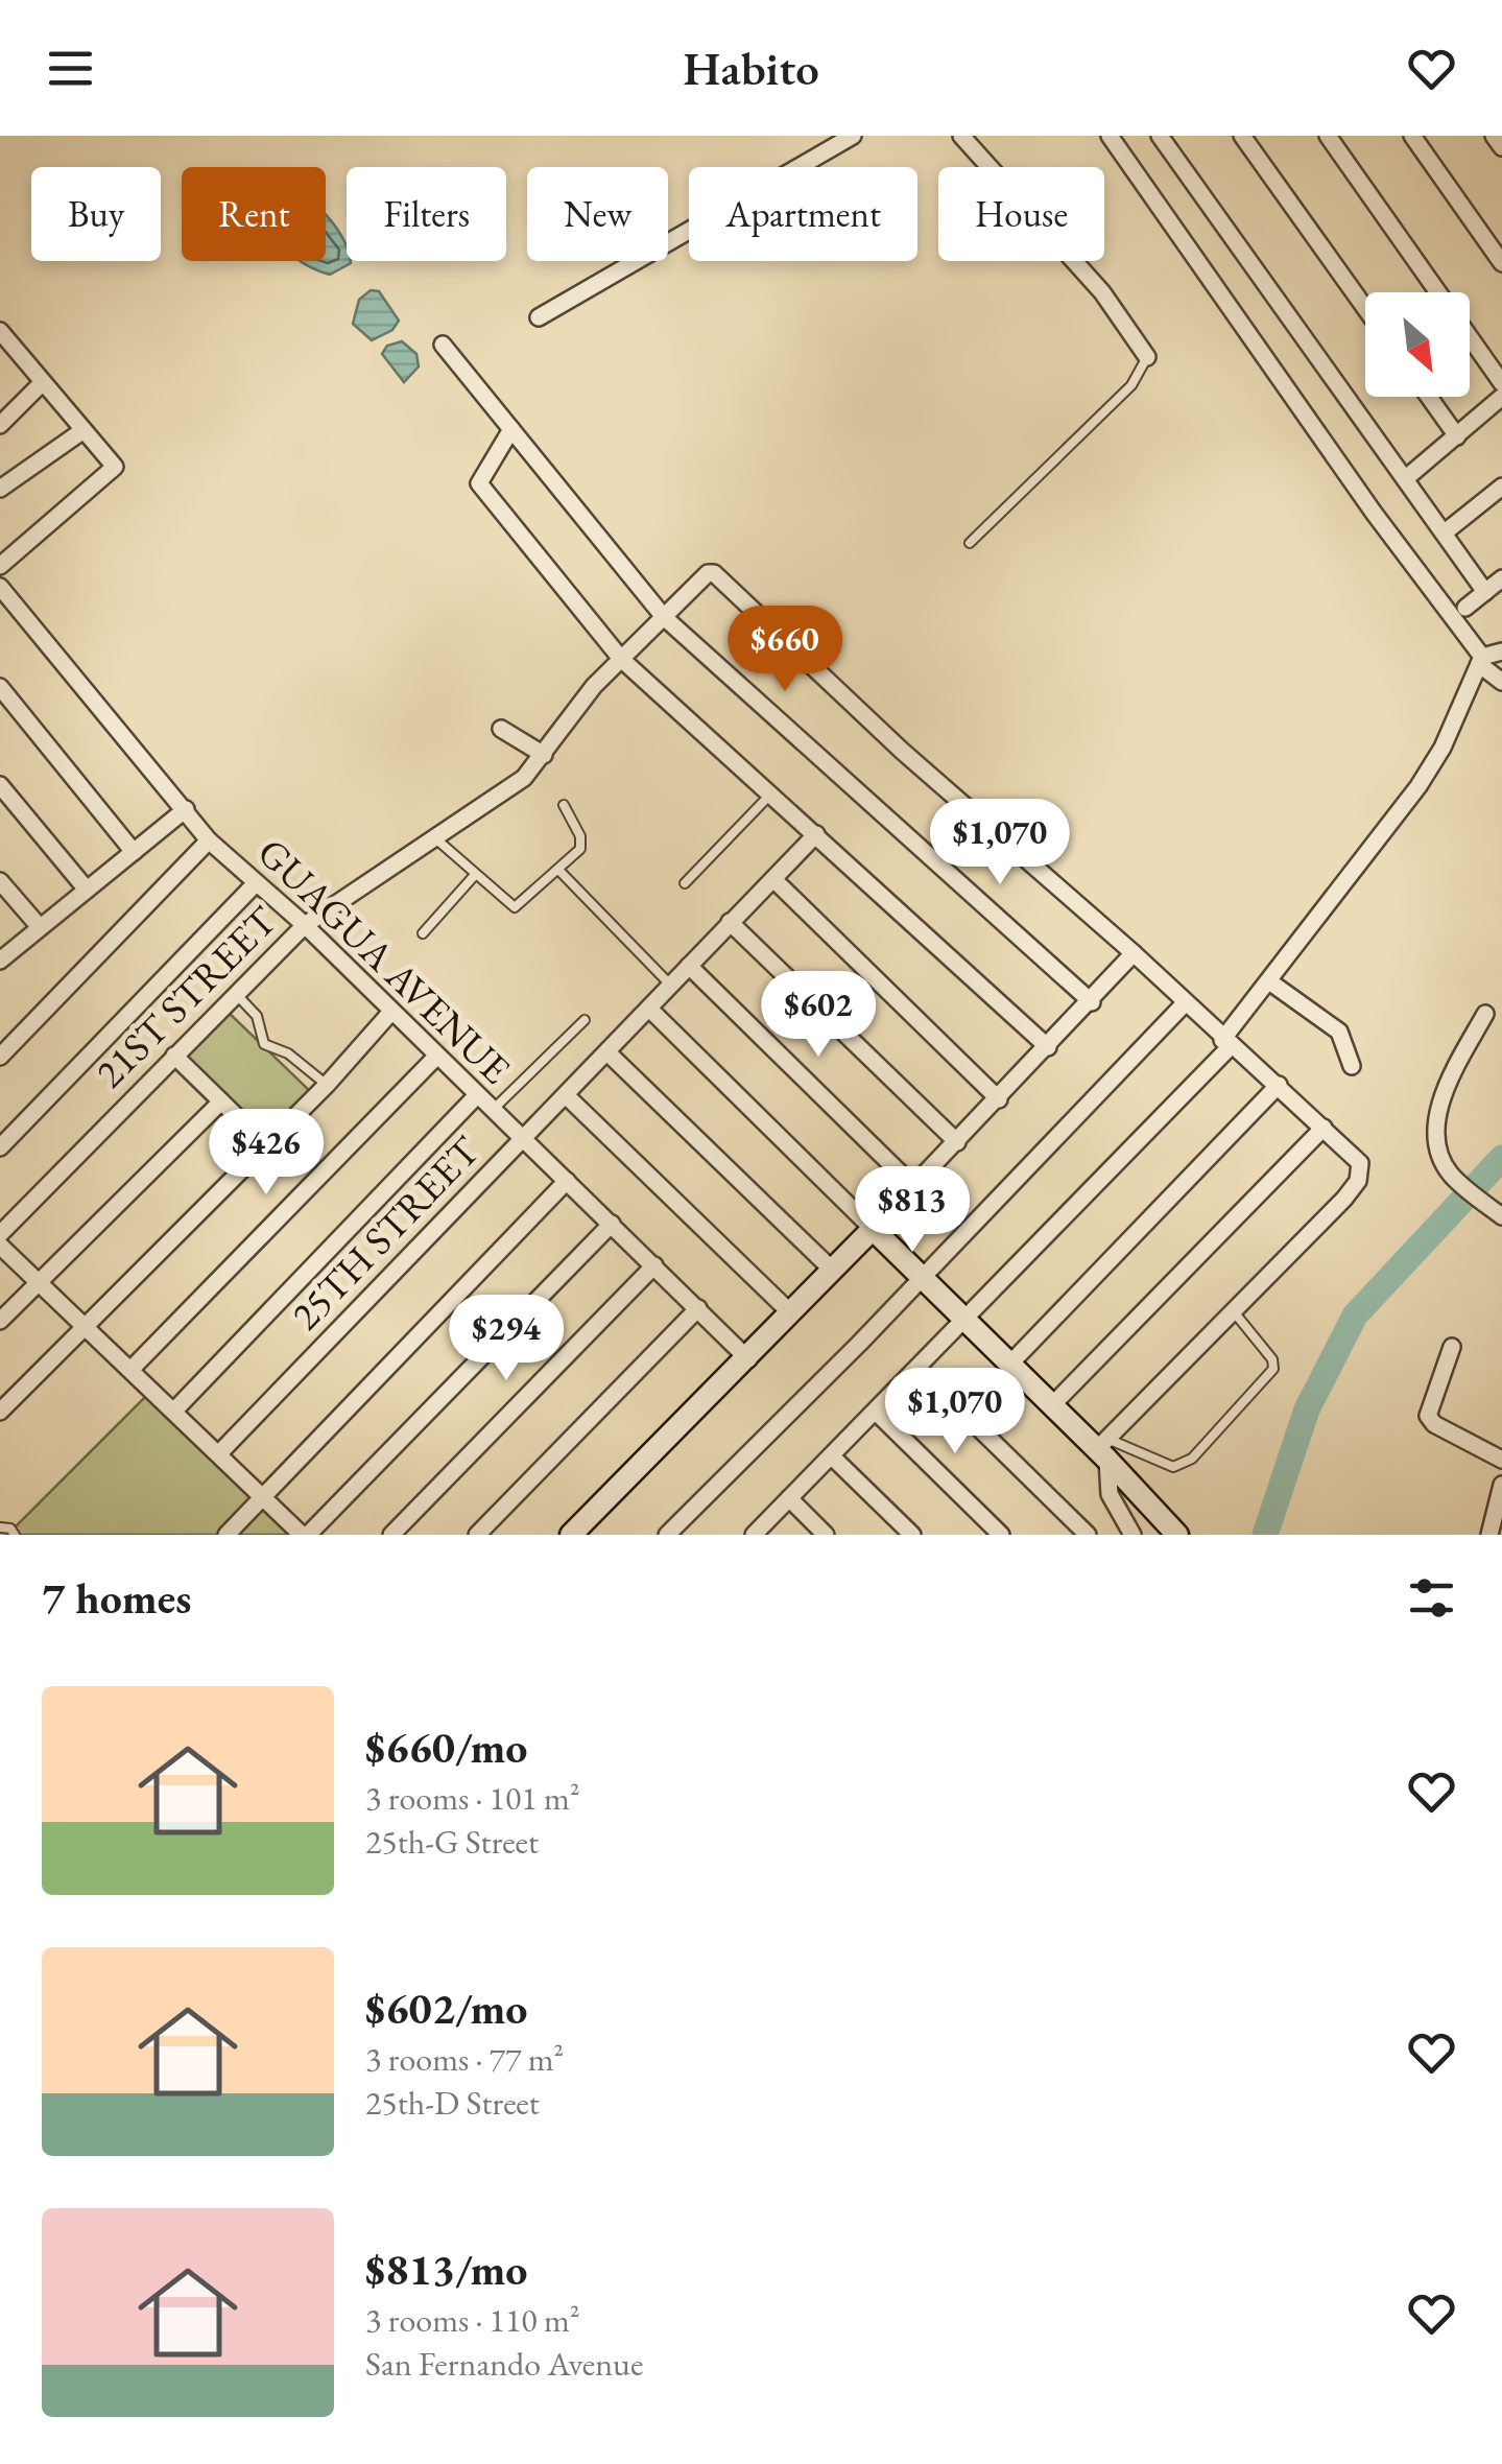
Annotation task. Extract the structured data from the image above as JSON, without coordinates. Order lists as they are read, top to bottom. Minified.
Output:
{"streets":{"street":["GUAGUA AVENUE","21ST STREET","25TH STREET"]},"crossings":[["GUAGUA AVENUE","21ST STREET"],["GUAGUA AVENUE","25TH STREET"]],"north":"bottom right","page":{"header":"Habito","chip":["Buy","Rent","Filters","New","Apartment","House"],"price":["$660","$1,070","$602","$426","$813","$294","$1,070"],"heading":"7 homes","list":[{"name":"$660/mo","note":"3 rooms · 101 m² · 25th-G Street"},{"name":"$602/mo","note":"3 rooms · 77 m² · 25th-D Street"},{"name":"$813/mo","note":"3 rooms · 110 m² · San Fernando Avenue"}]}}
